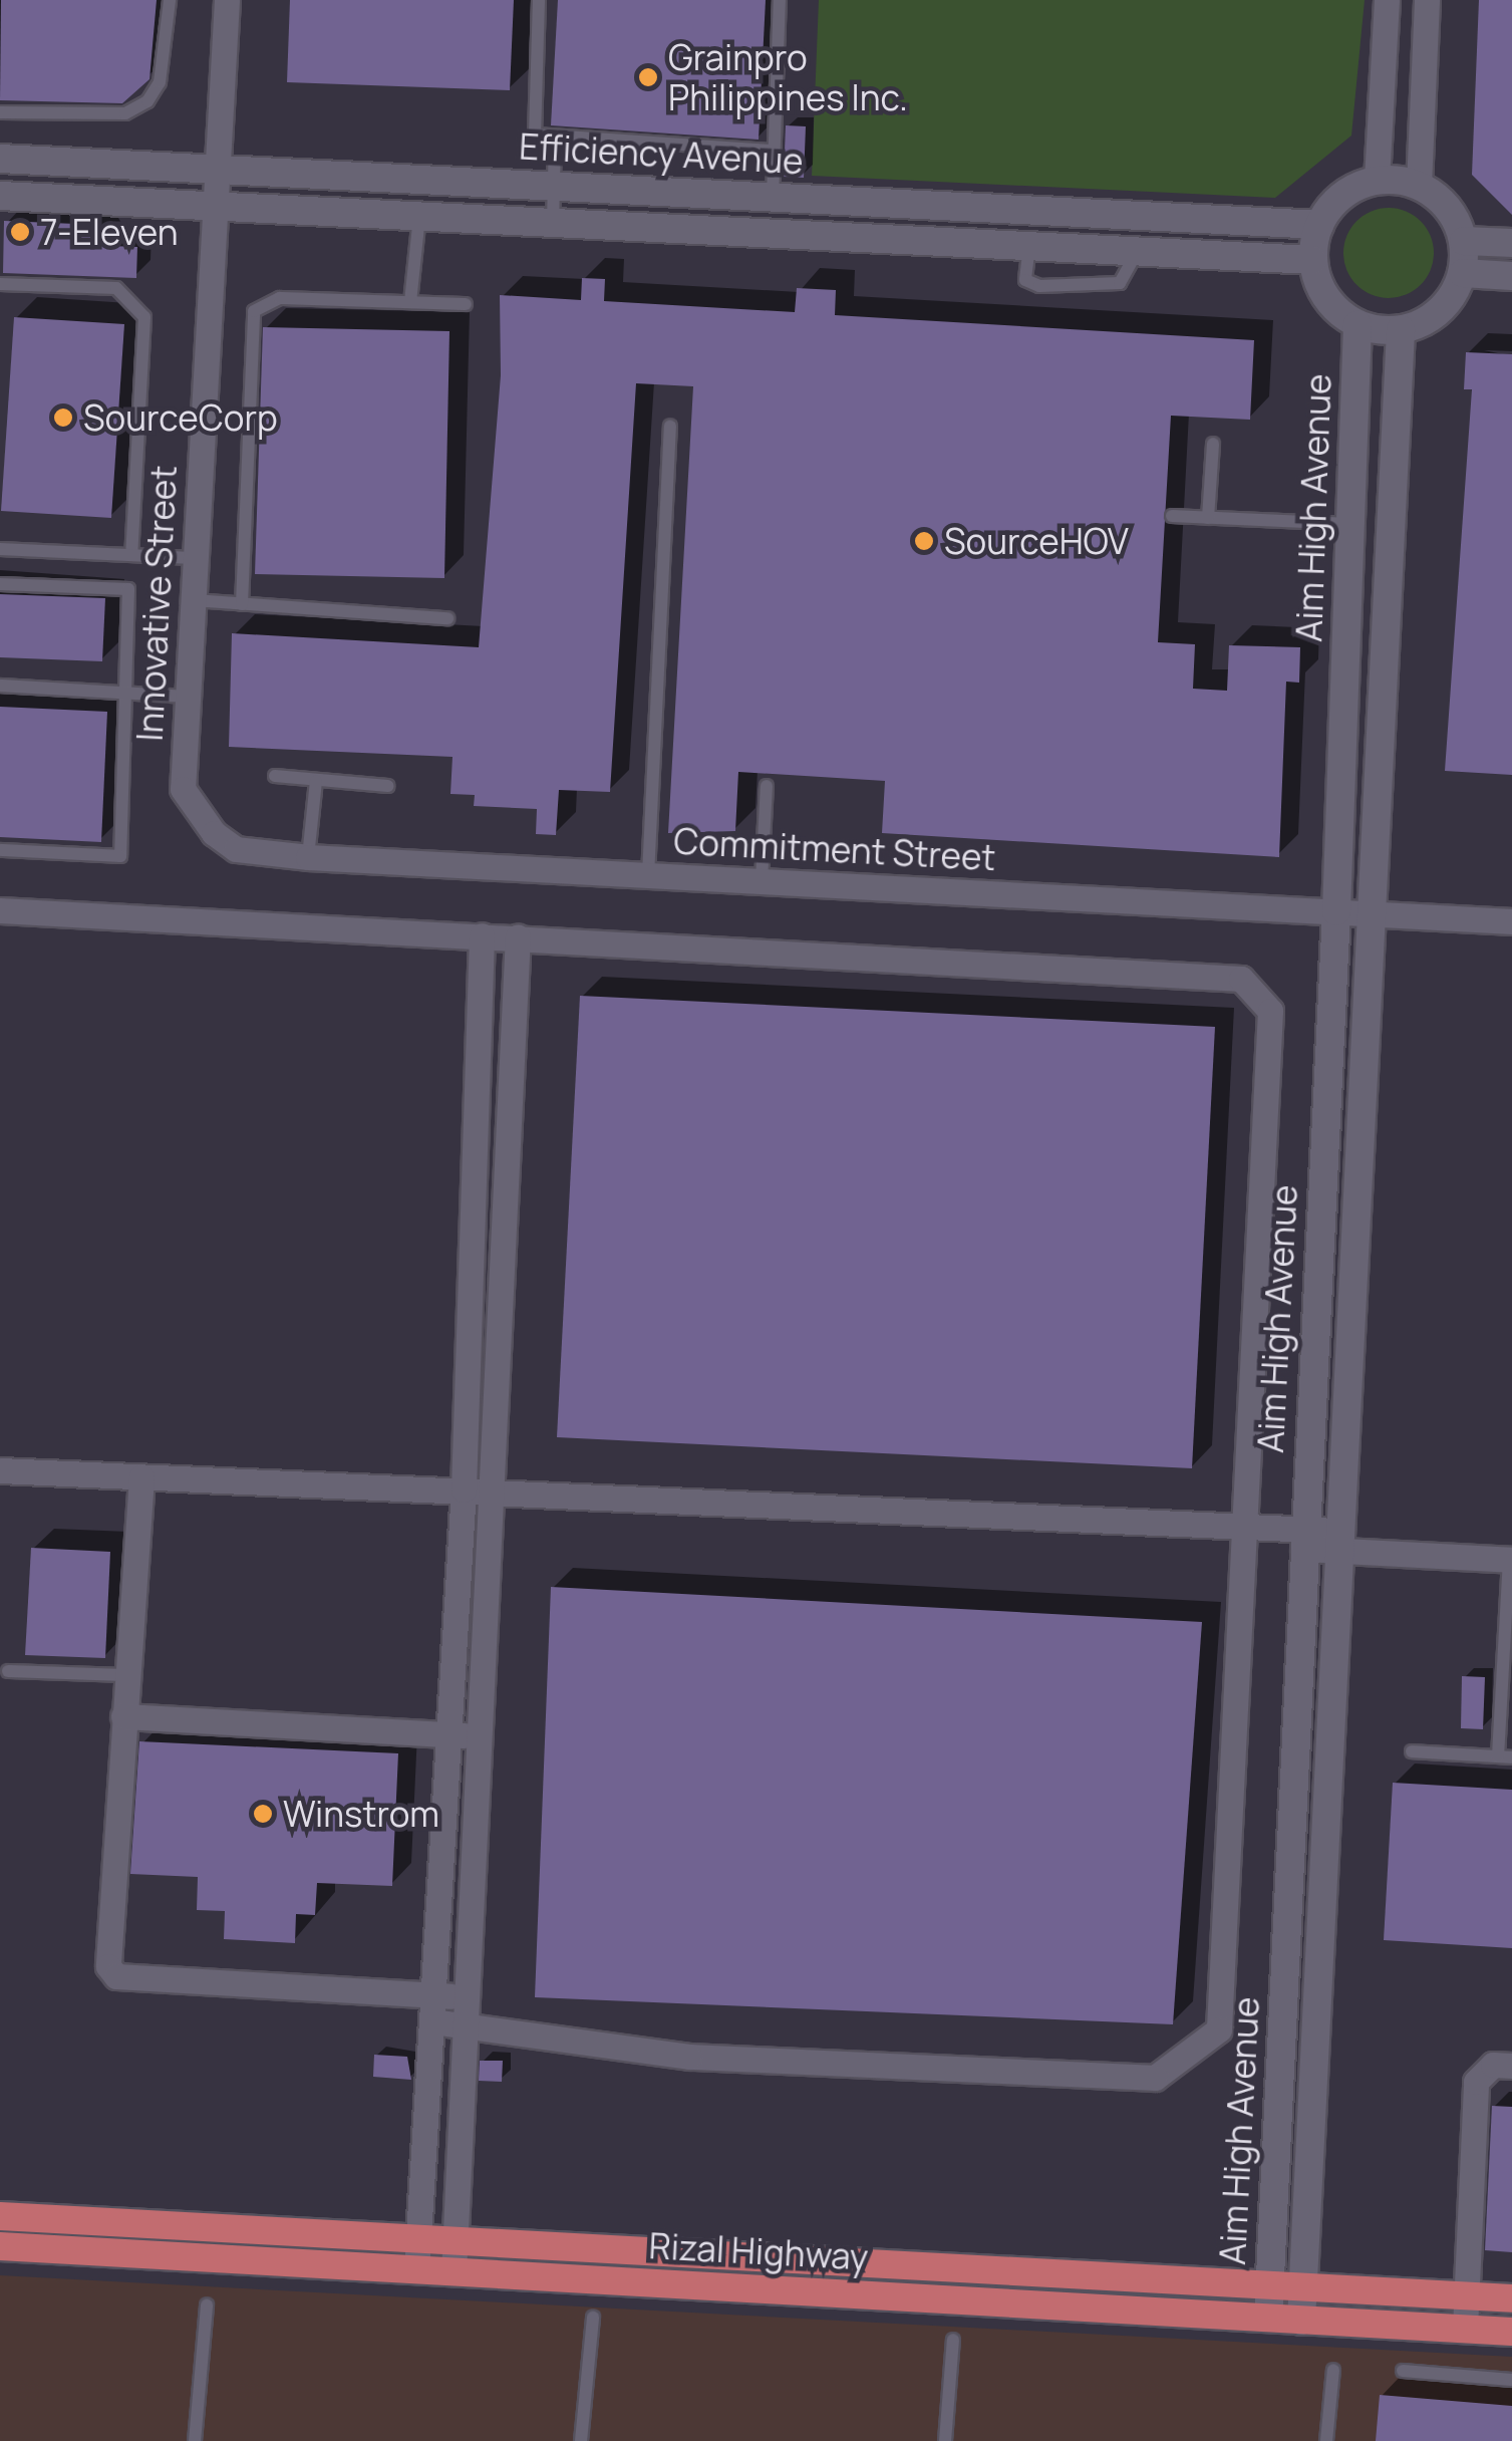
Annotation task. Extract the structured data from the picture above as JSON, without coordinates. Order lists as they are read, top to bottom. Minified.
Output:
{"streets":{"main road":["Rizal Highway"],"street":["Efficiency Avenue","Aim High Avenue","Innovative Street","Commitment Street"]},"crossings":[["Efficiency Avenue","Aim High Avenue"],["Efficiency Avenue","Innovative Street"],["Aim High Avenue","Commitment Street"],["Aim High Avenue","Rizal Highway"],["Innovative Street","Commitment Street"]],"places":["Grainpro Philippines Inc.","7-Eleven","SourceCorp","SourceHOV","Winstrom"]}
